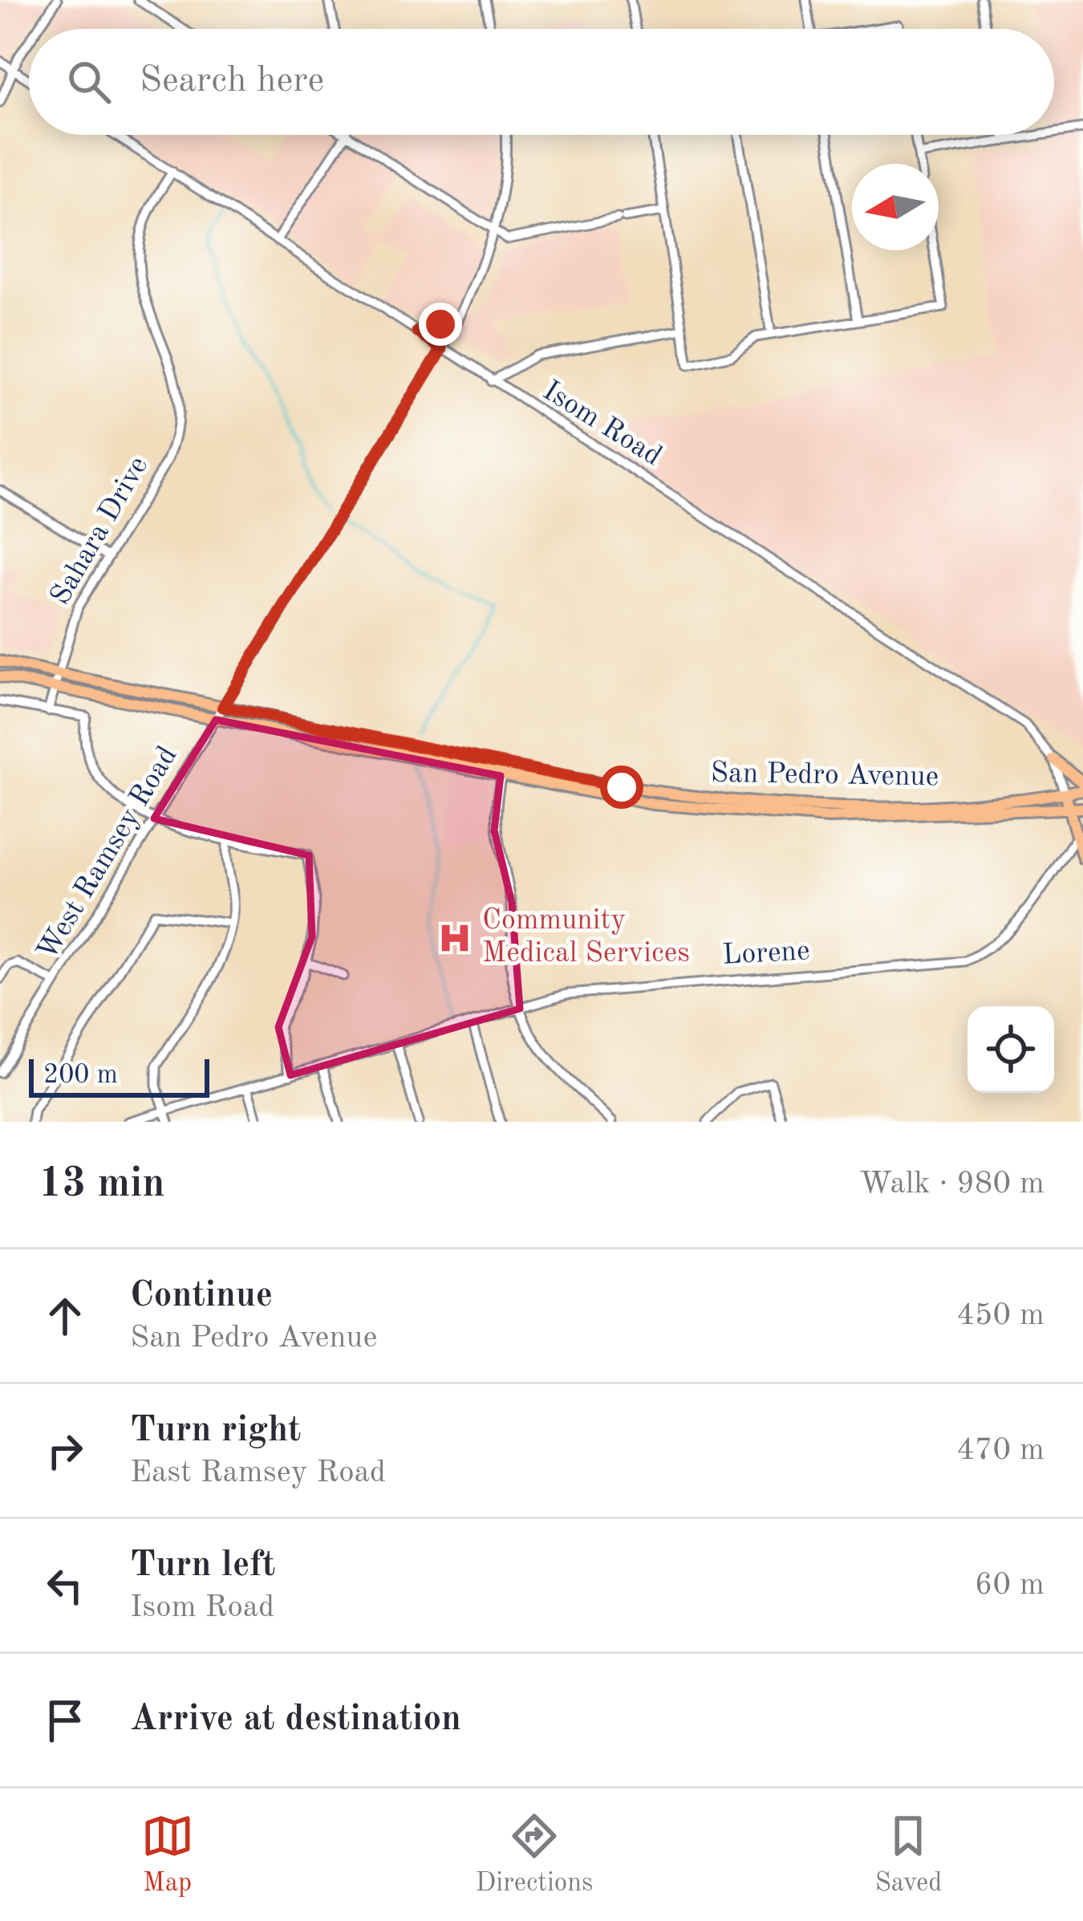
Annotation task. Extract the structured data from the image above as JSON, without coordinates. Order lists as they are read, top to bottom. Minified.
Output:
{"streets":{"main road":["San Pedro Avenue"],"street":["Isom Road","Sahara Drive","West Ramsey Road","Lorene"]},"crossings":[["Isom Road","Sahara Drive"],["Isom Road","San Pedro Avenue"],["Isom Road","West Ramsey Road"],["Sahara Drive","San Pedro Avenue"],["San Pedro Avenue","West Ramsey Road"]],"places":{"hospital":["Community Medical Services"]},"scale_bar":"200 m","north":"left","page":{"search":"Search here","scale":"200 m","heading":["13 min","Walk · 980 m"],"list":[["Continue","San Pedro Avenue","450 m"],["Turn right","East Ramsey Road","470 m"],["Turn left","Isom Road","60 m"],"Arrive at destination"],"nav":["Map","Directions","Saved"]}}
